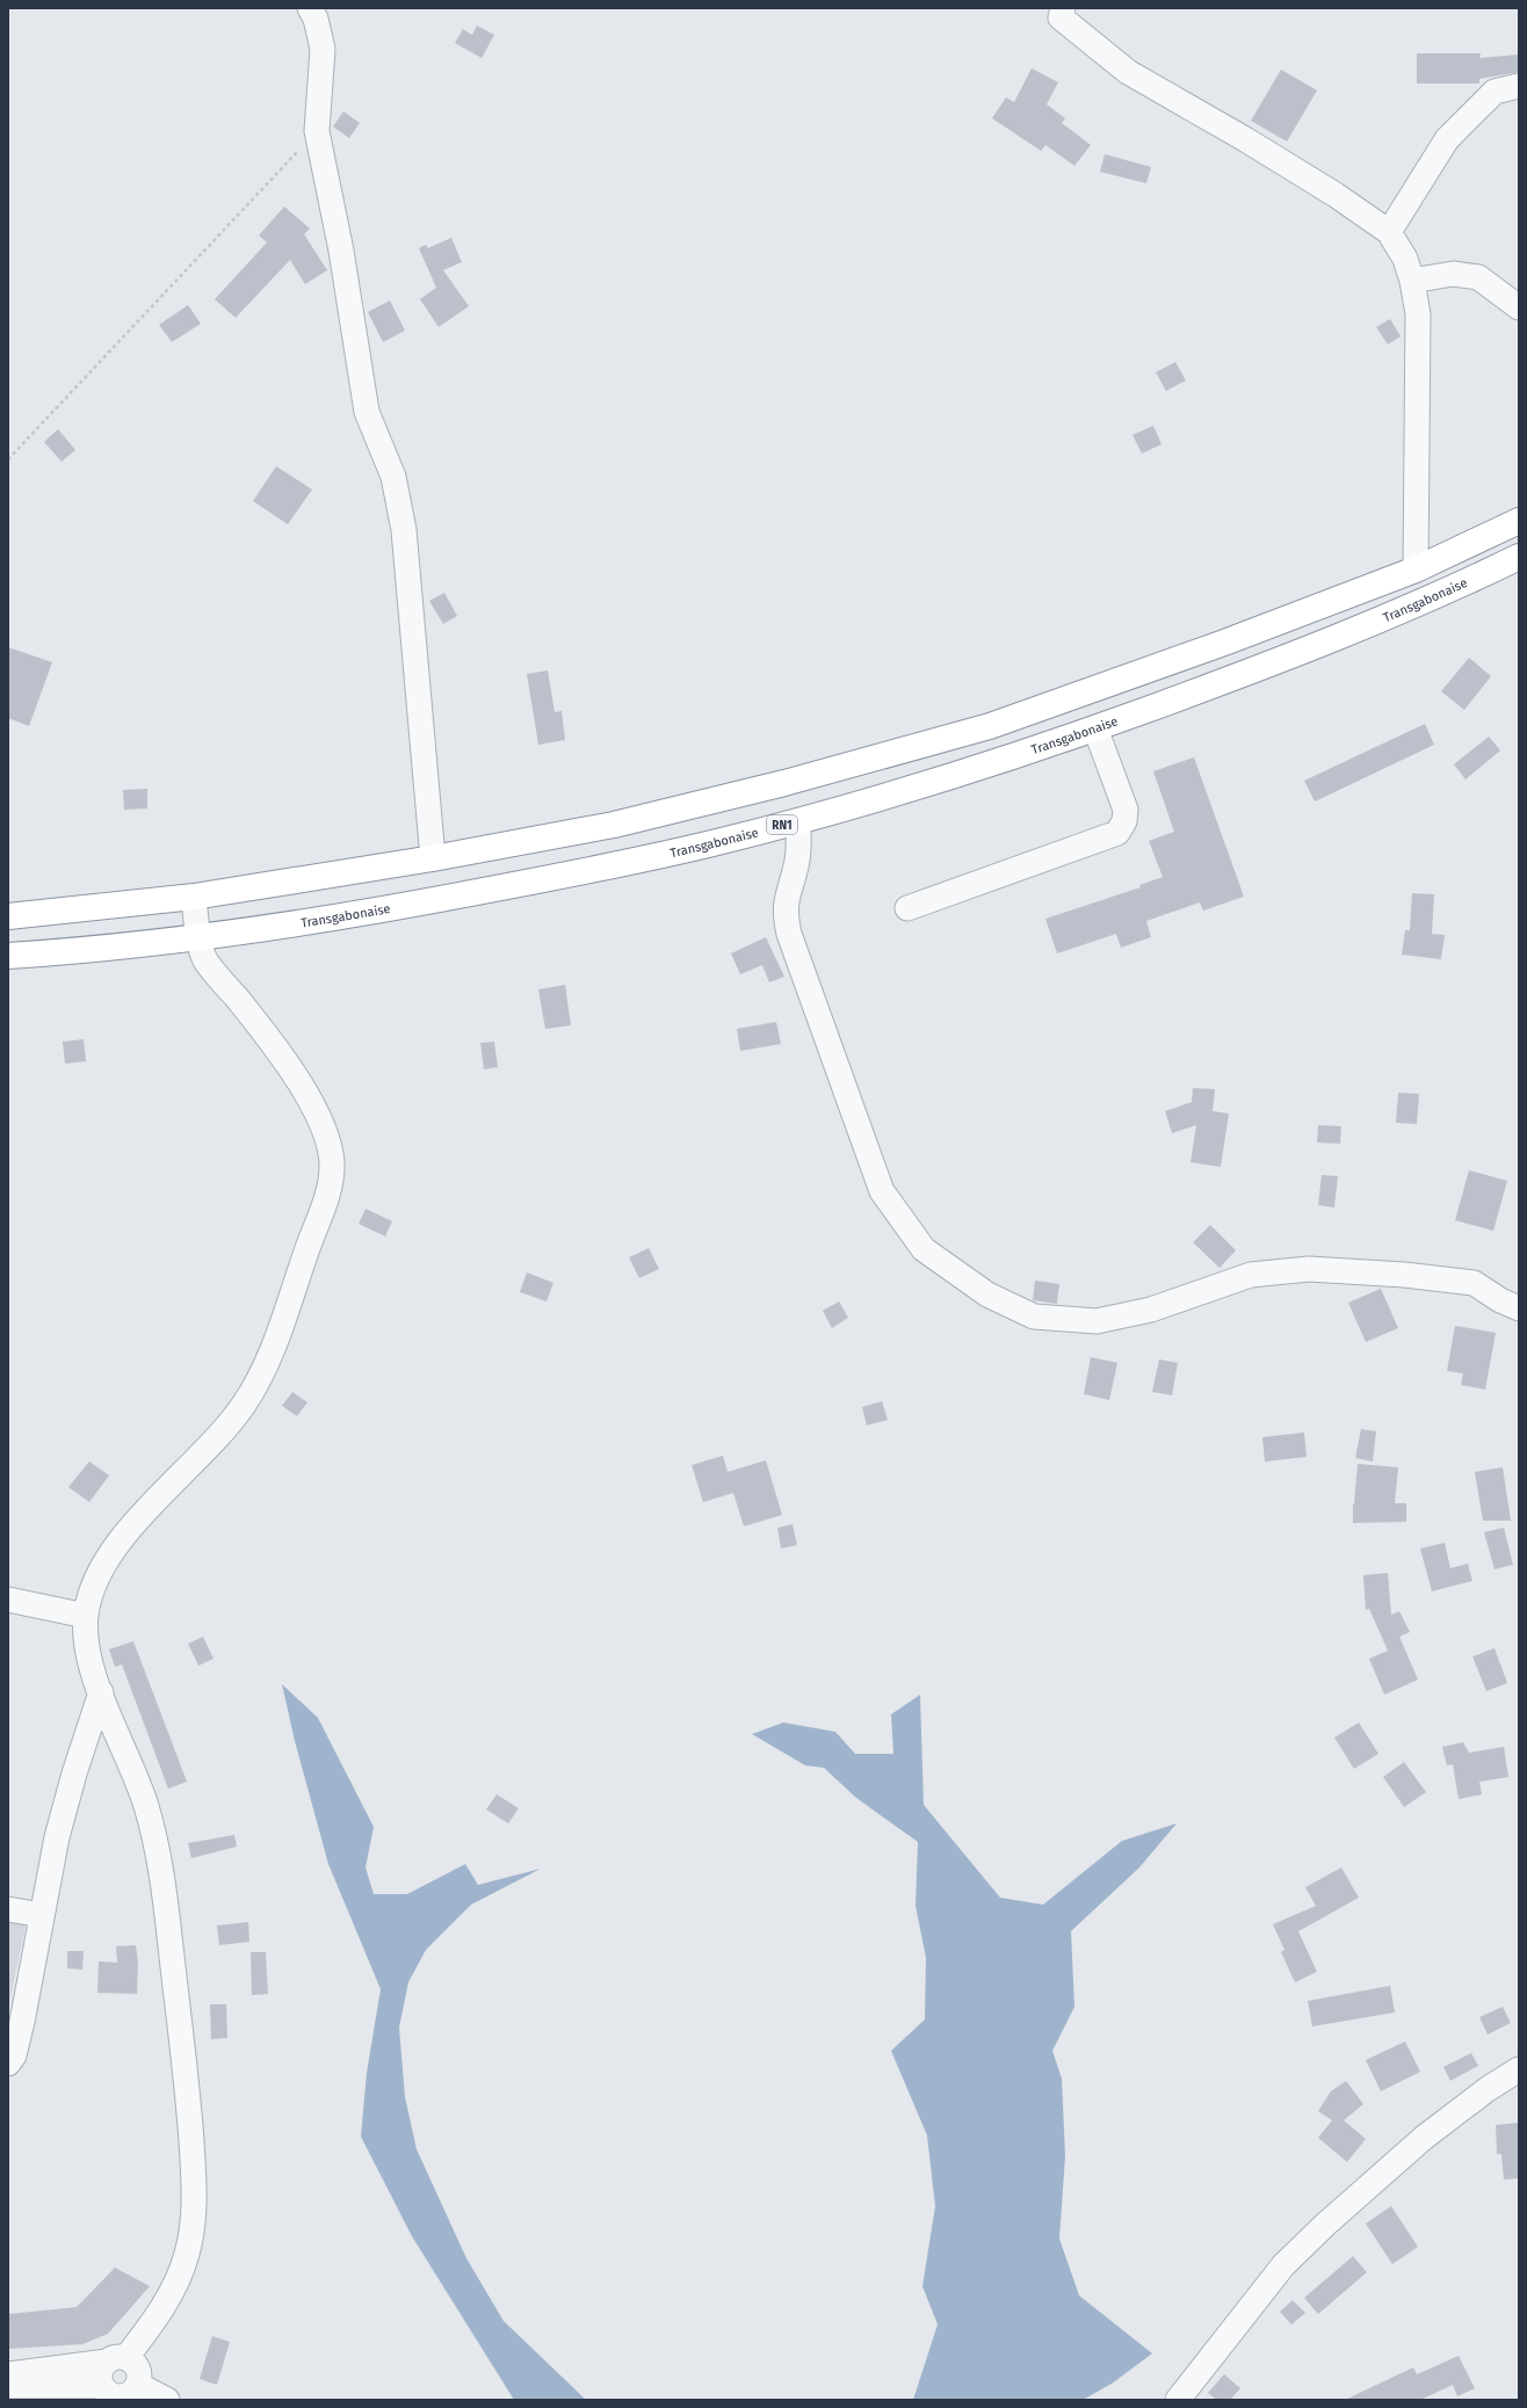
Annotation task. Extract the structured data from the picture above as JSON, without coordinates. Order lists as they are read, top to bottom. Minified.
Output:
{"streets":{"highway":["Transgabonaise","RN1"]}}
